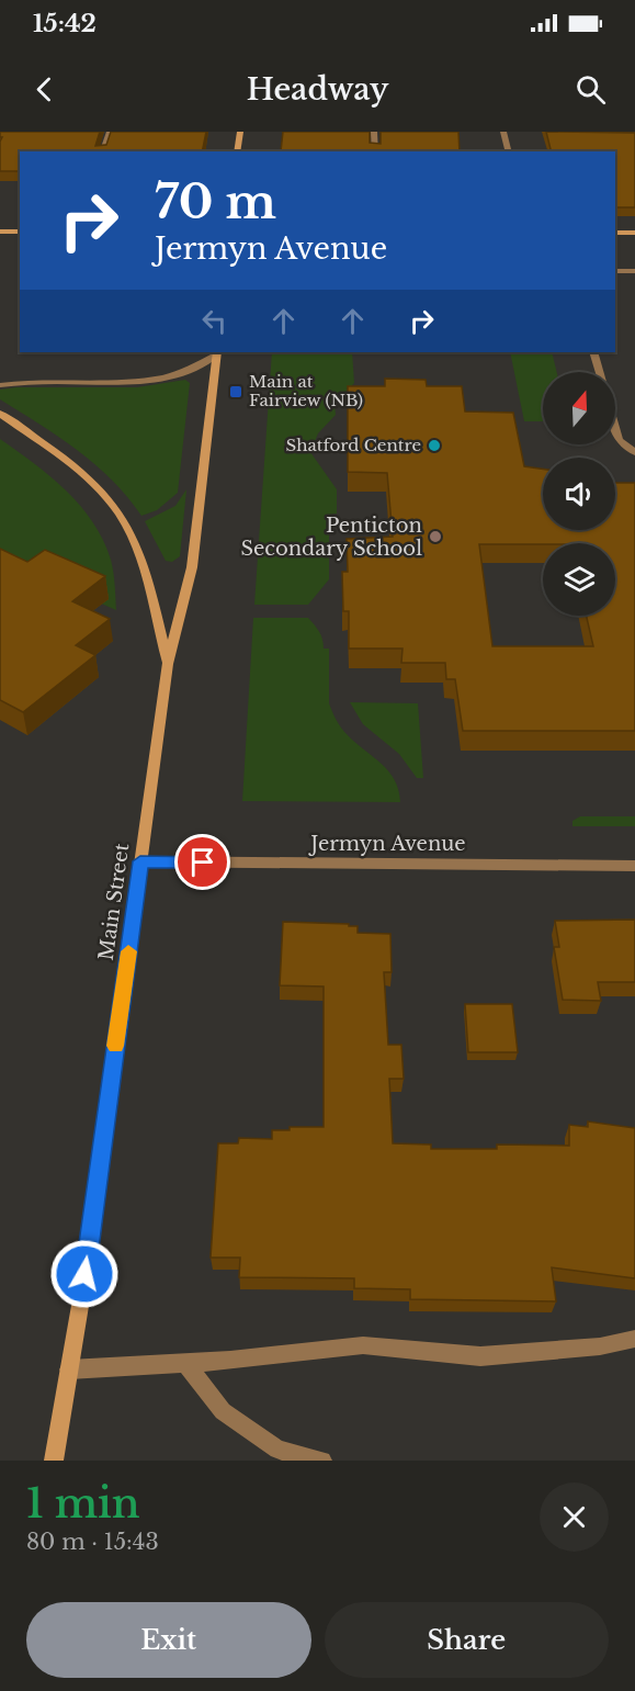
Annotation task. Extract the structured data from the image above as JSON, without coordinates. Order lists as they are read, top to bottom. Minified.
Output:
{"streets":{"main road":["Main Street"],"street":["Jermyn Avenue"]},"crossings":[["Jermyn Avenue","Main Street"]],"places":{"transit":["Main at Fairview (NB)"],"other":["Shatford Centre","Penticton Secondary School"]},"north":"top","page":{"status":"15:42","header":"Headway","turn":["70 m","Jermyn Avenue"],"heading":["1 min","80 m · 15:43"],"buttons":["Exit","Share"]}}
